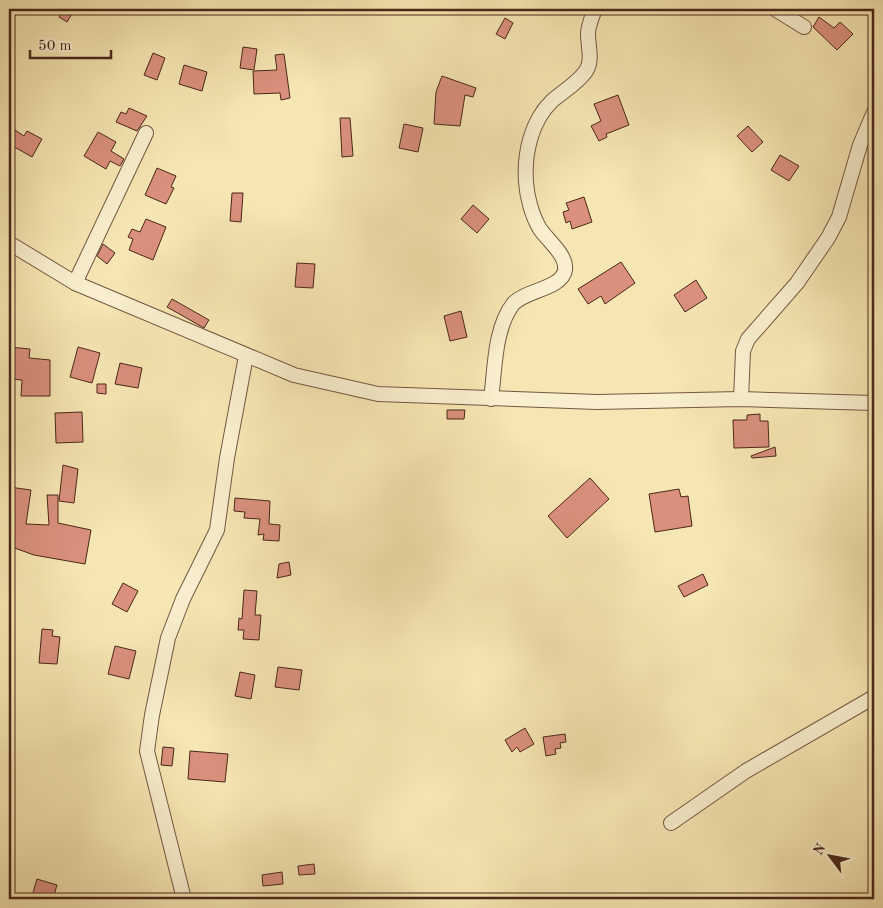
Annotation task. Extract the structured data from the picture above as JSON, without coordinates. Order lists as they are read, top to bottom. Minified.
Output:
{"scale_bar":"50 m","north":"top left"}
